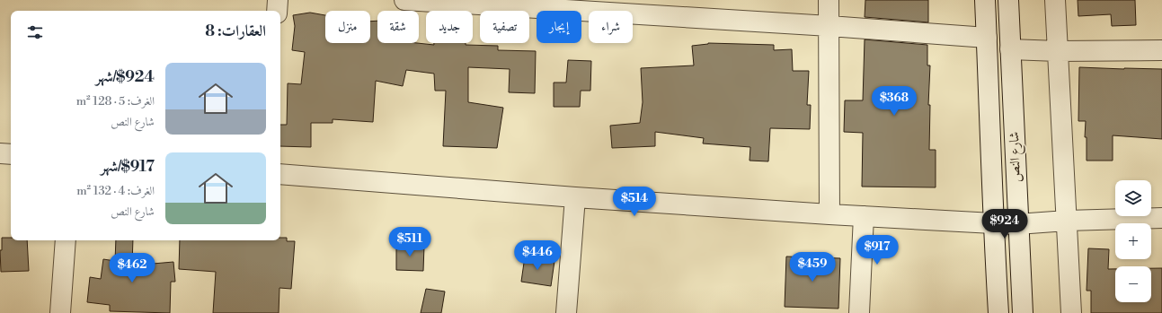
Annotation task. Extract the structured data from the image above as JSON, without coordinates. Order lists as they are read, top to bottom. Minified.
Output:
{"streets":{"street":["شارع النص"]},"page":{"chip":["شراء","إيجار","تصفية","جديد","شقة","منزل"],"heading":"العقارات: 8","list":[{"name":"$924/شهر","note":"الغرف: 5 · 128 m² · شارع النص"},{"name":"$917/شهر","note":"الغرف: 4 · 132 m² · شارع النص"}],"price":["$368","$514","$924","$511","$917","$446","$459","$462"],"map_buttons":["+","−"]}}
